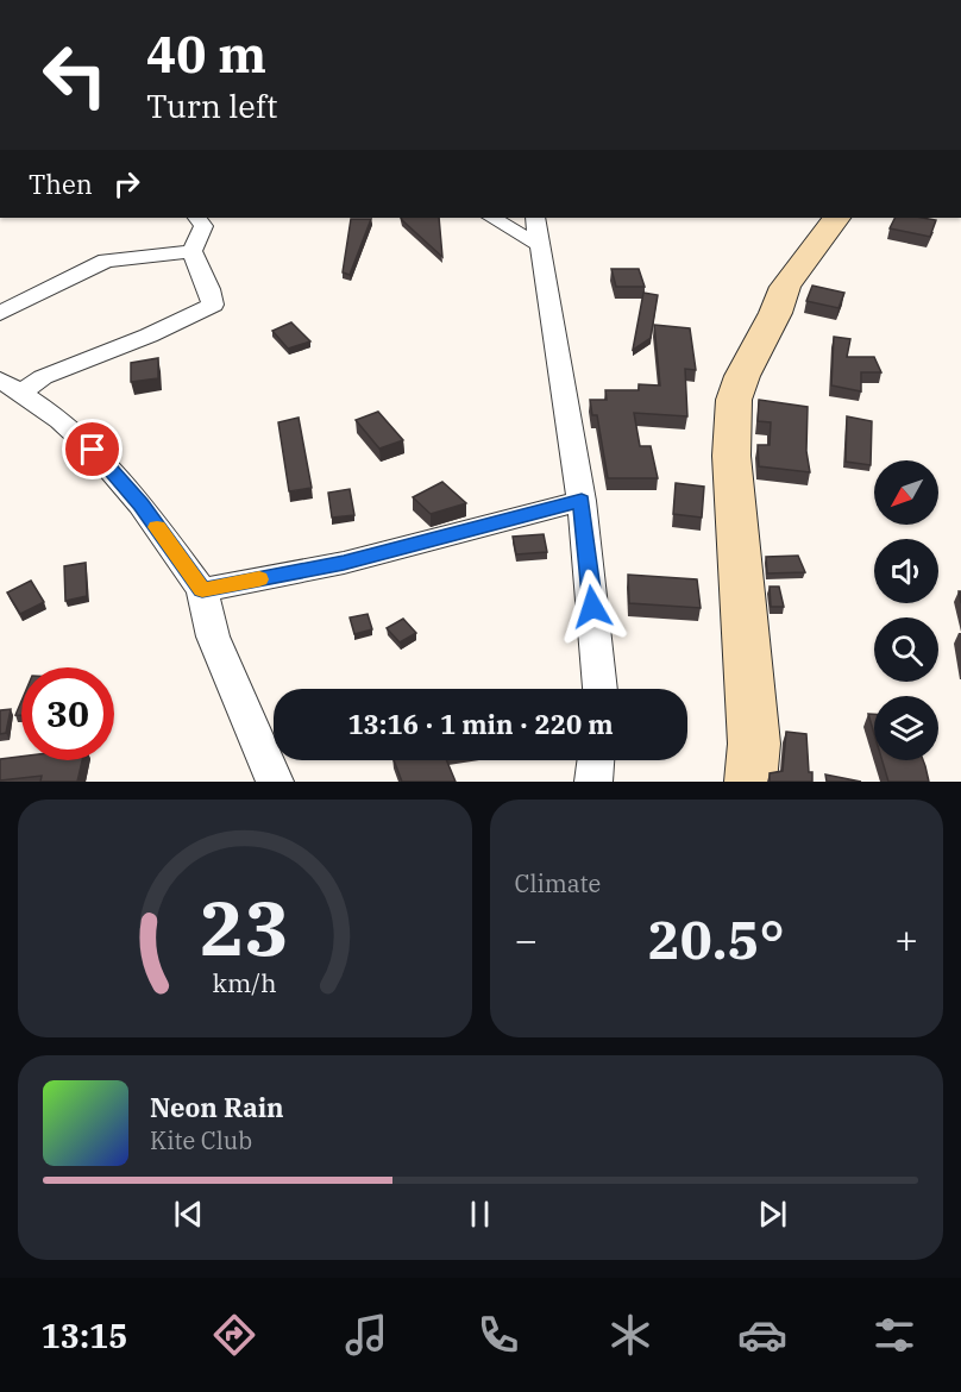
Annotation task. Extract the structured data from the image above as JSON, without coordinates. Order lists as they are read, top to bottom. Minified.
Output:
{"north":"bottom left","page":{"turn":["40 m","Turn left"],"then":"Then","limit":"30","trip":"13:16 · 1 min · 220 m","tile":"Climate","heat":["−","20.5°","+"],"song":["Neon Rain","Kite Club"],"tabs":"13:15","gauge":["23","km/h"]}}
